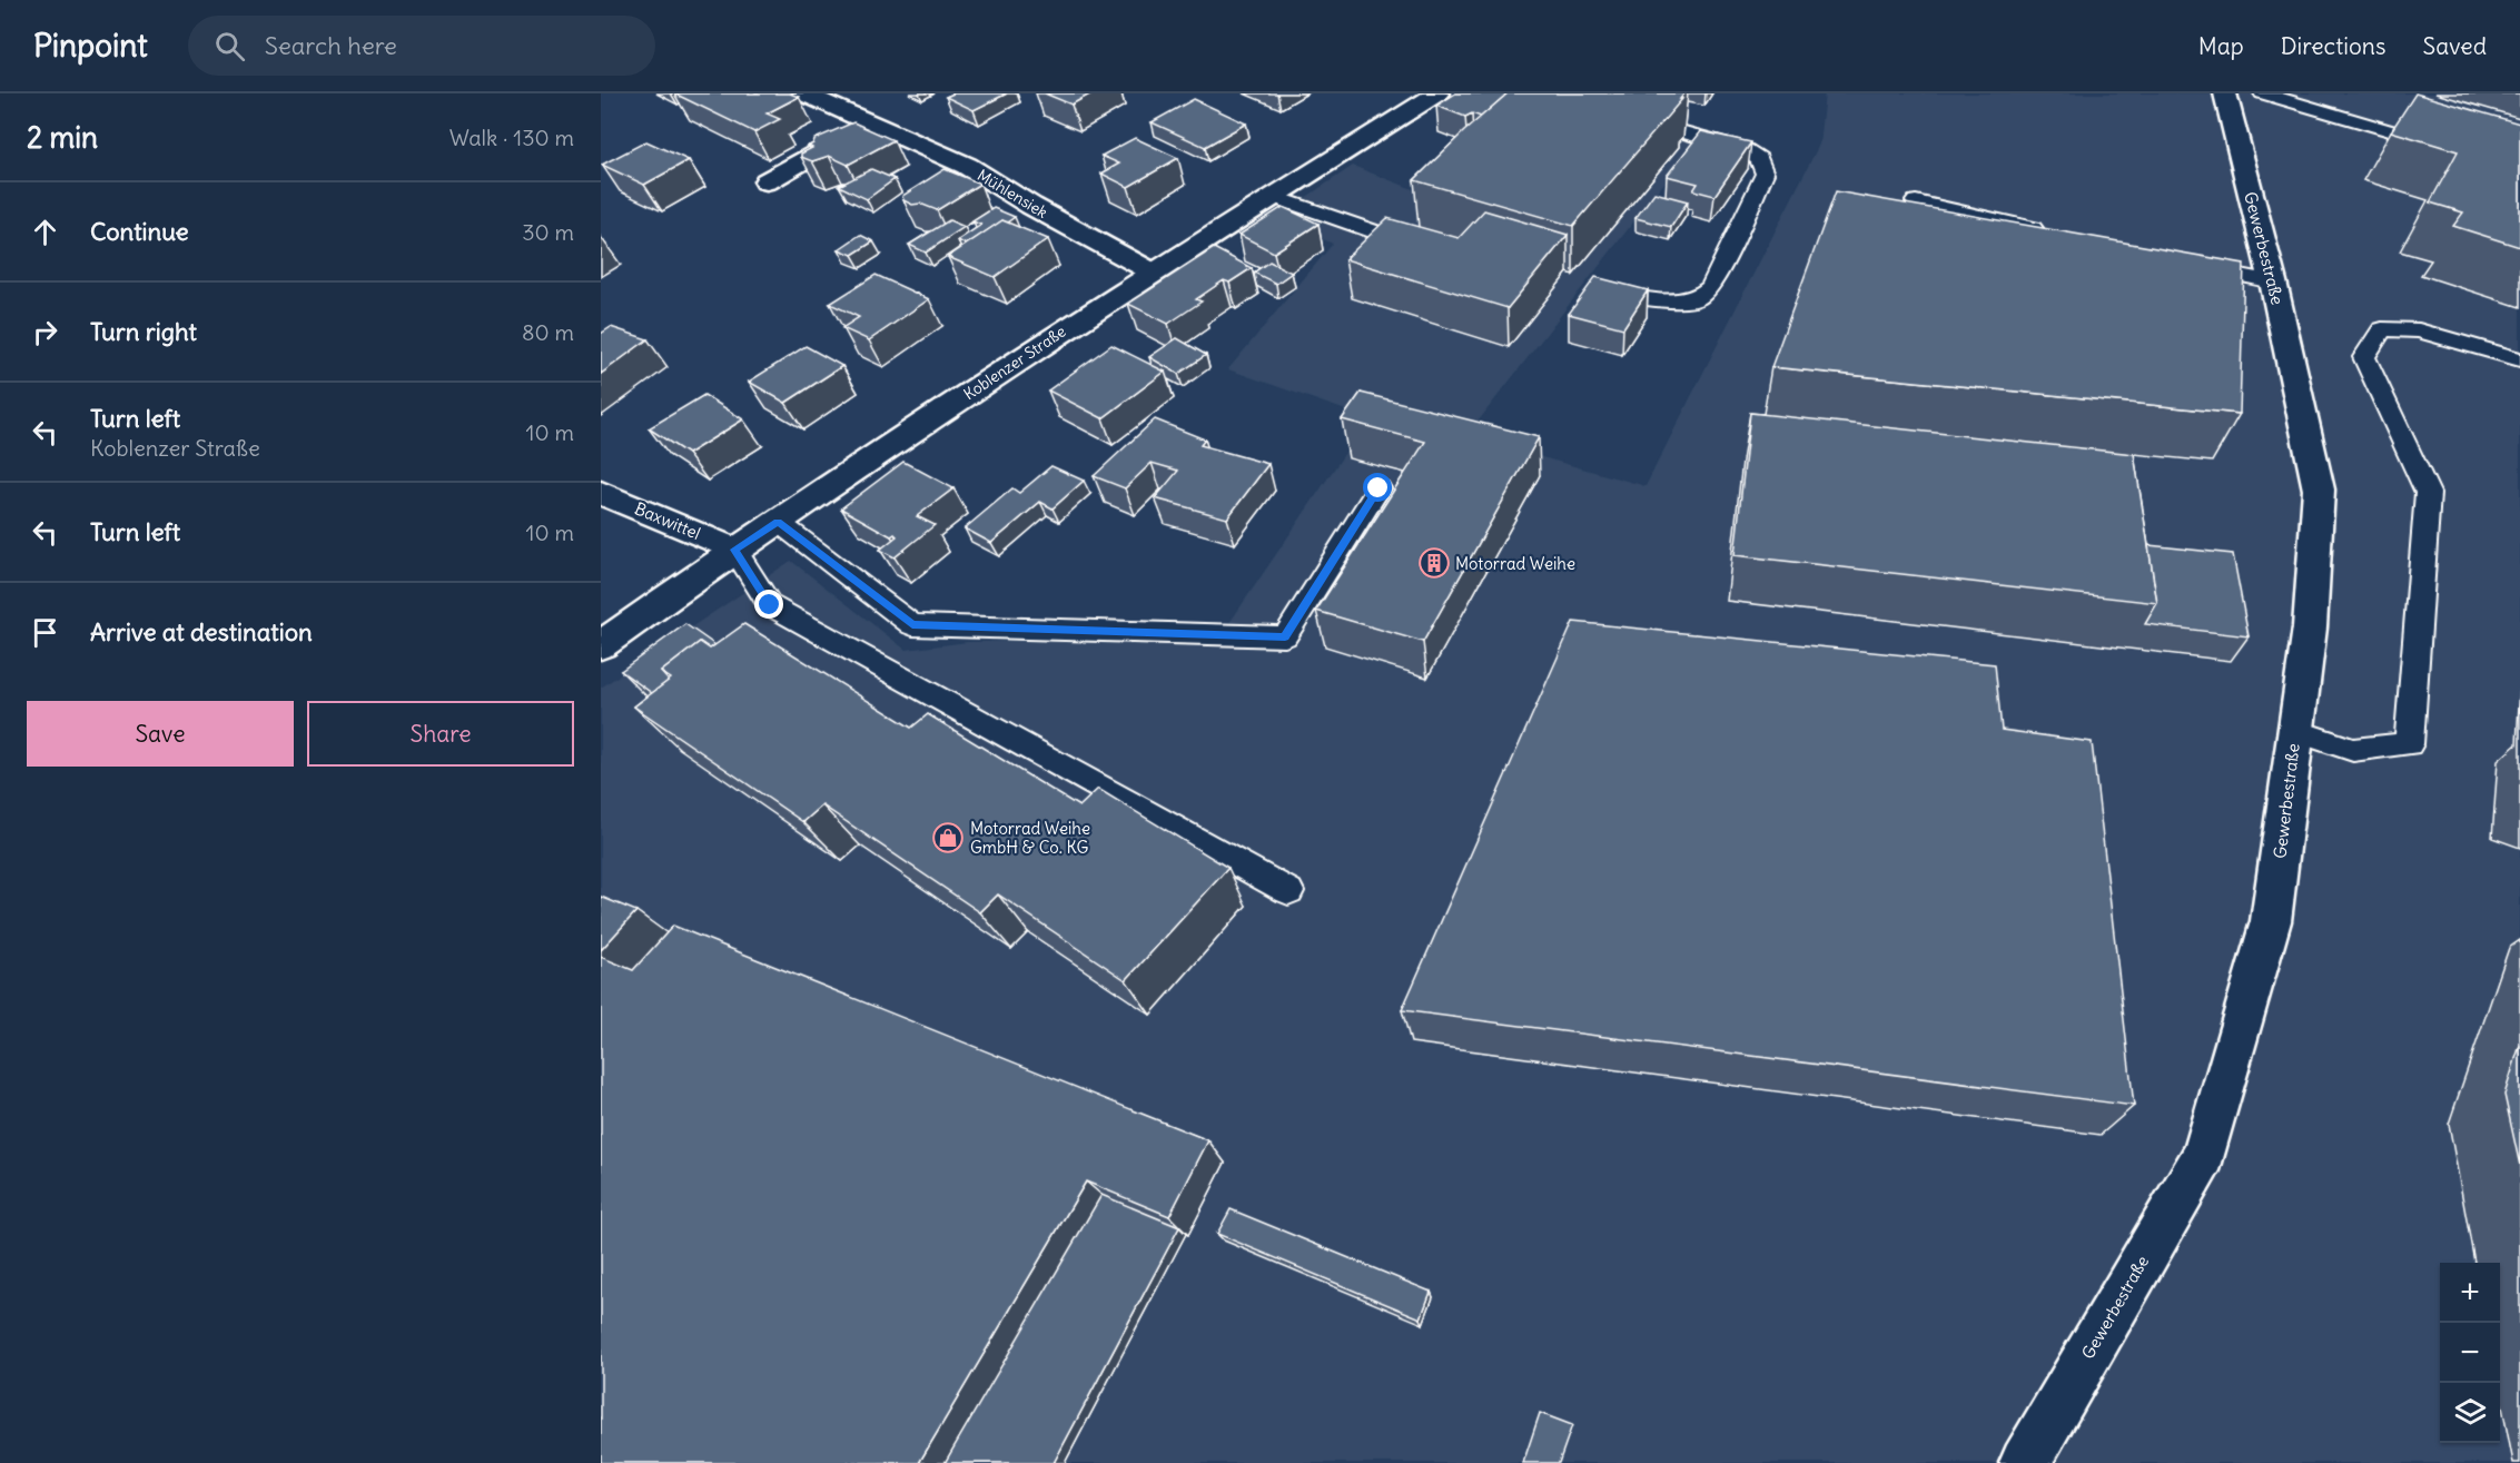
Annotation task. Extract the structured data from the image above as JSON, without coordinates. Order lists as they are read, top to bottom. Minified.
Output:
{"streets":{"street":["Mühlensiek","Gewerbestraße","Koblenzer Straße","Baxwittel"]},"crossings":[["Mühlensiek","Koblenzer Straße"],["Koblenzer Straße","Baxwittel"]],"places":{"building":["Motorrad Weihe"],"shop":["Motorrad Weihe GmbH & Co. KG"]},"page":{"header":"Pinpoint","search":"Search here","nav":["Map","Directions","Saved"],"heading":["2 min","Walk · 130 m"],"list":[["Continue","30 m"],["Turn right","80 m"],["Turn left","Koblenzer Straße","10 m"],["Turn left","10 m"],"Arrive at destination"],"buttons":["Save","Share"],"map_buttons":["+","−"]}}
